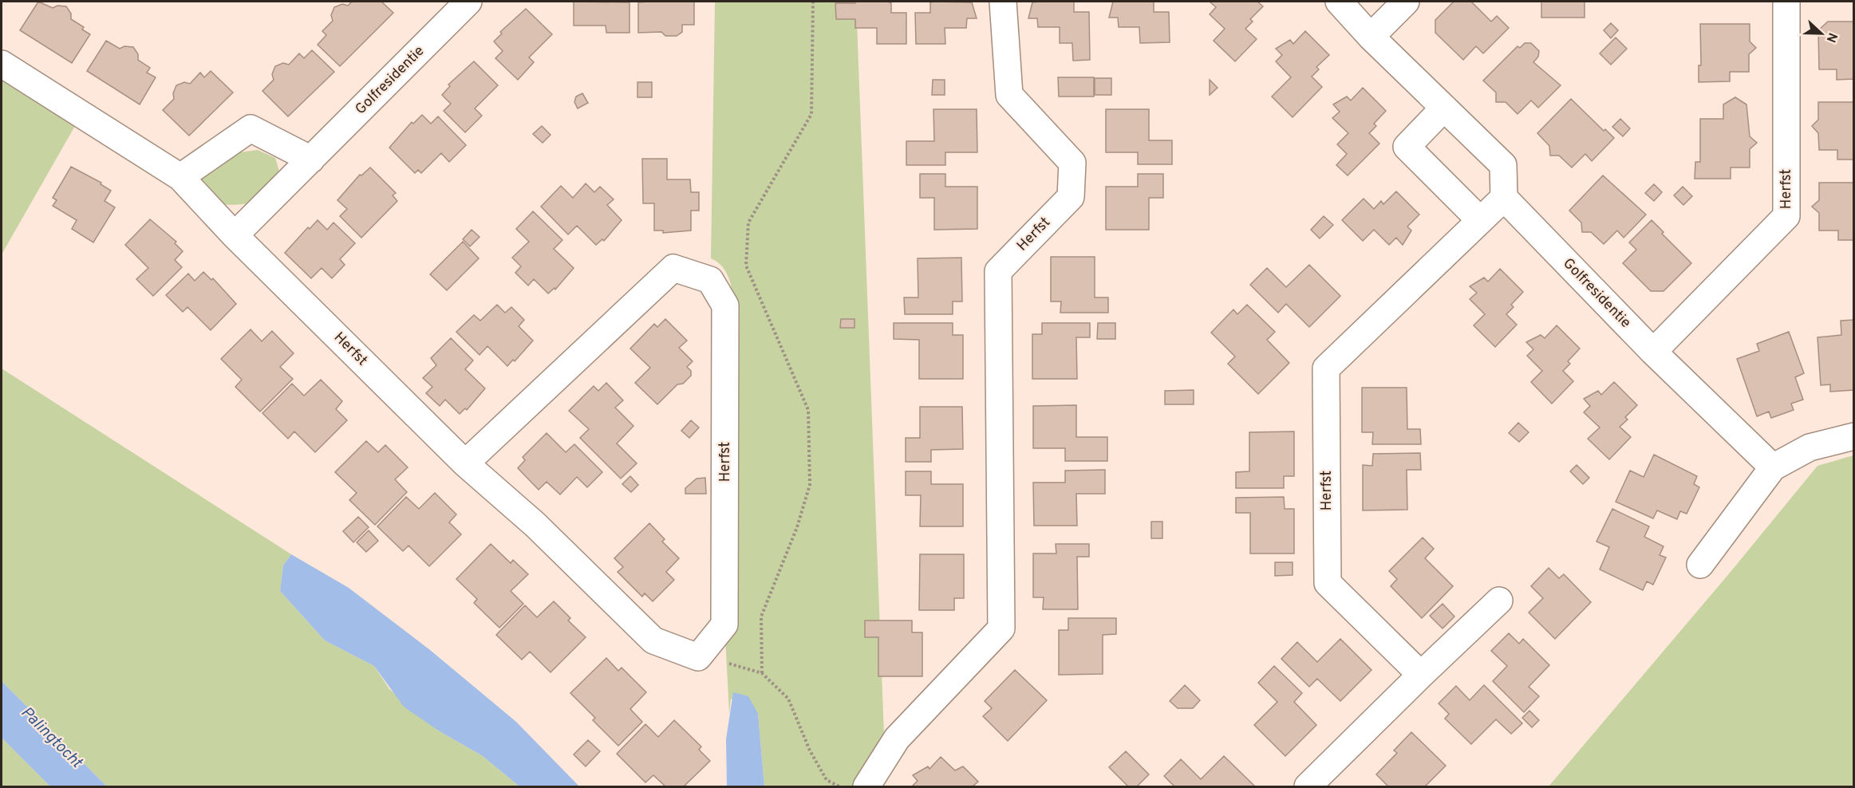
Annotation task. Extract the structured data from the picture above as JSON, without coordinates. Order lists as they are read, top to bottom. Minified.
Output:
{"streets":{"street":["Golfresidentie","Herfst"]},"crossings":[["Golfresidentie","Herfst"]],"water":["Palingtocht"],"north":"right"}
